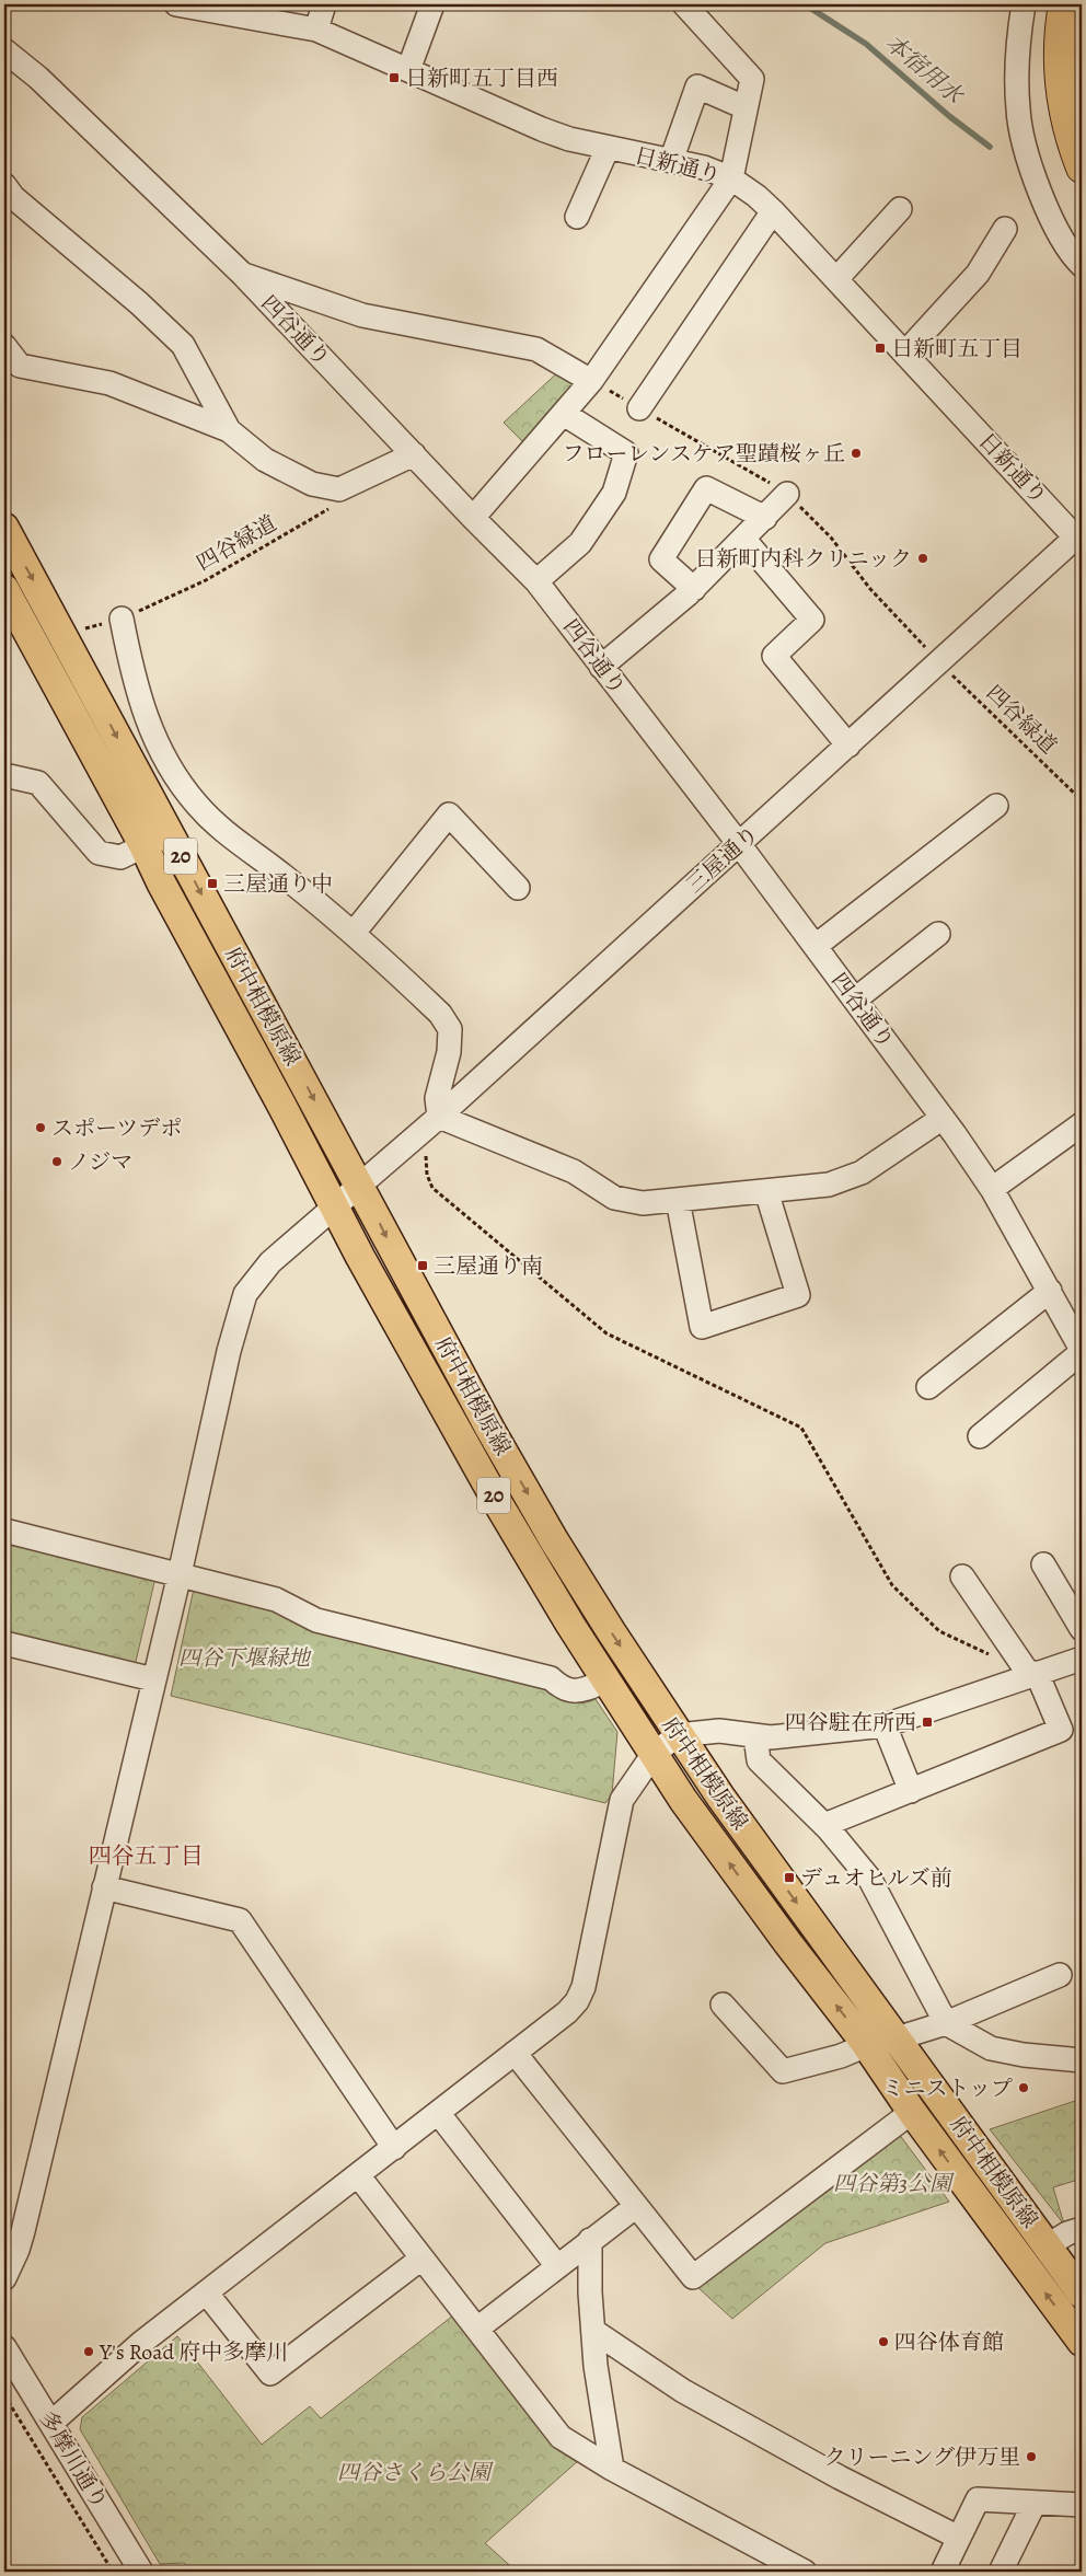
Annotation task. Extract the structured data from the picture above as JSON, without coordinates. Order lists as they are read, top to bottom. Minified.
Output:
{"streets":{"main road":["20","府中相模原線"],"street":["日新通り","四谷通り","三屋通り","多摩川通り"],"path":["四谷緑道"]},"crossings":[["日新通り","三屋通り"],["四谷通り","三屋通り"],["四谷緑道","三屋通り"],["四谷緑道","府中相模原線"],["三屋通り","府中相模原線"]],"districts":["四谷五丁目"],"water":["本宿用水"],"parks":["四谷下堰緑地","四谷第3公園","四谷さくら公園"],"places":{"transit":["日新町五丁目西","日新町五丁目","三屋通り中","三屋通り南","四谷駐在所西","デュオヒルズ前"],"other":["フローレンスケア聖蹟桜ヶ丘","日新町内科クリニック","スポーツデポ","ノジマ","ミニストップ","四谷体育館","Y's Road 府中多摩川","クリーニング伊万里"]}}
